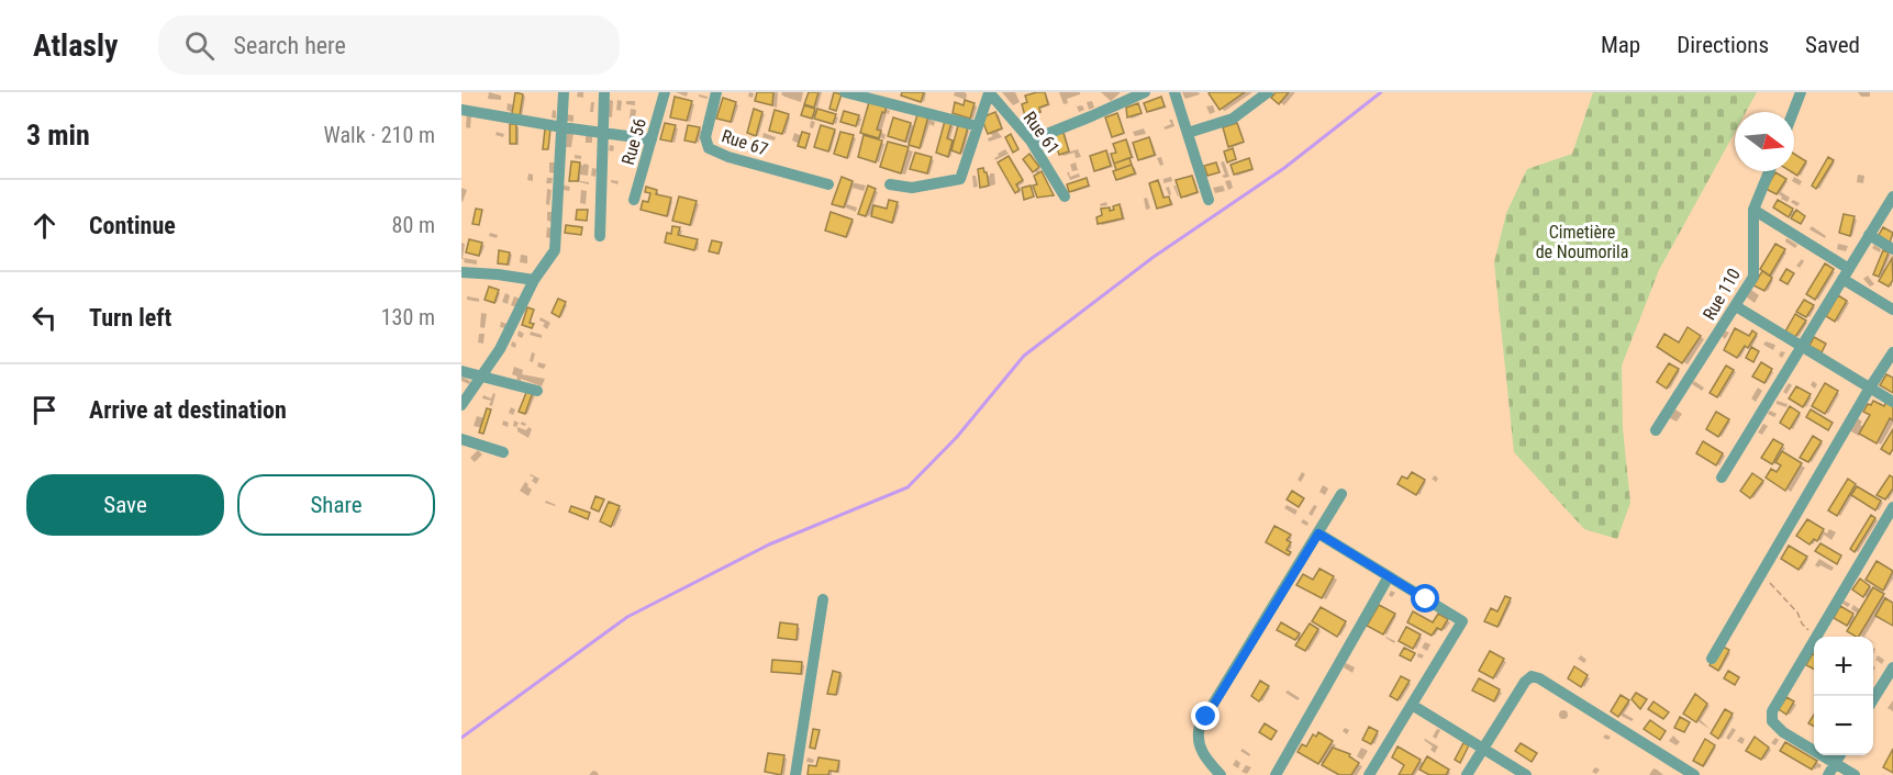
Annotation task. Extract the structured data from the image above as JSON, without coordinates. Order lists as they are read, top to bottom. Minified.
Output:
{"streets":{"street":["Rue 61","Rue 56","Rue 67","Rue 110"]},"parks":["Cimetière de Noumorila"],"north":"right","page":{"header":"Atlasly","search":"Search here","nav":["Map","Directions","Saved"],"heading":["3 min","Walk · 210 m"],"list":[["Continue","80 m"],["Turn left","130 m"],"Arrive at destination"],"buttons":["Save","Share"],"map_buttons":["+","−"]}}
